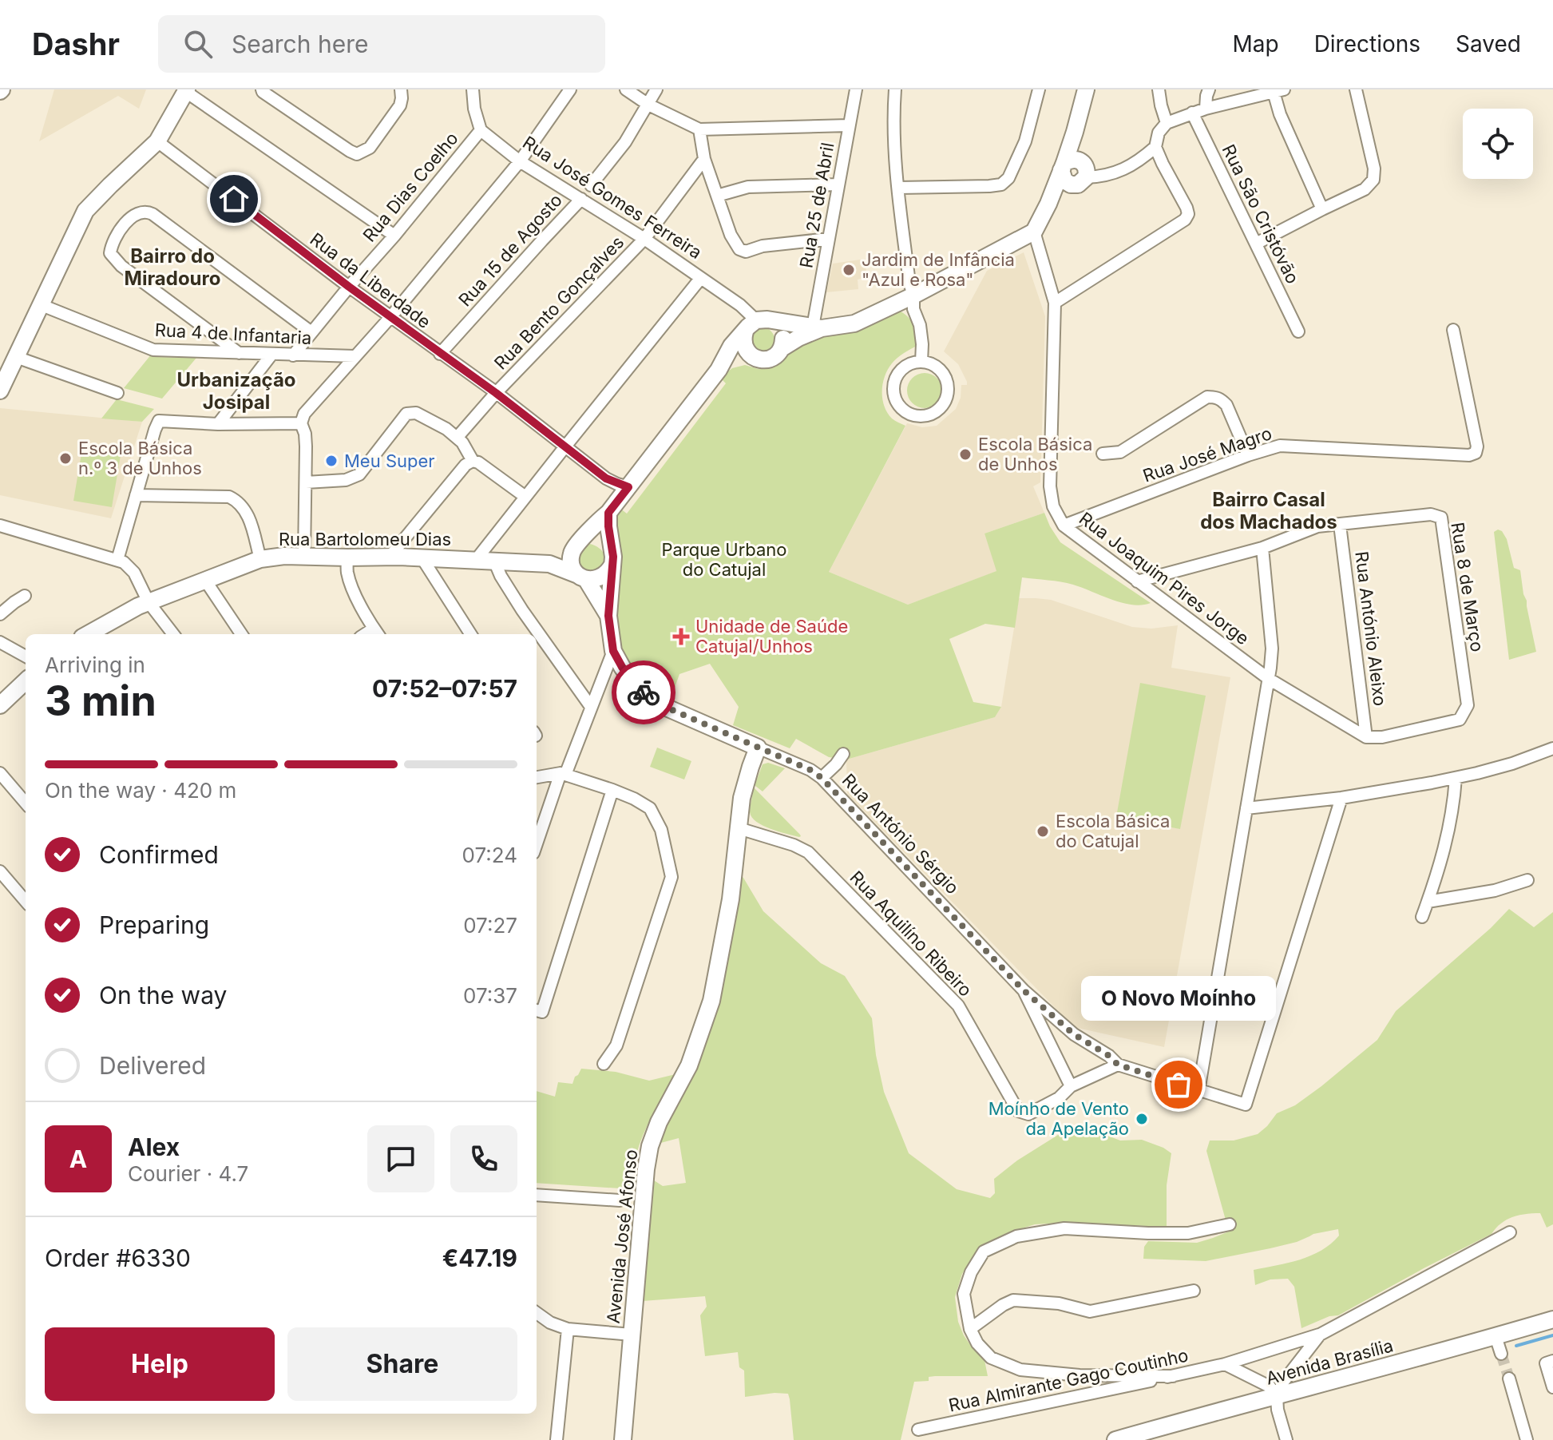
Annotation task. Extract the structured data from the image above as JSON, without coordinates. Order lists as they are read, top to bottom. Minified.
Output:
{"streets":{"street":["Rua Dias Coelho","Rua José Gomes Ferreira","Rua 25 de Abril","Rua São Cristóvão","Rua 15 de Agosto","Rua da Liberdade","Rua Bento Gonçalves","Rua 4 de Infantaria","Rua José Magro","Rua Bartolomeu Dias","Rua Joaquim Pires Jorge","Rua 8 de Março","Rua António Aleixo","Rua António Sérgio","Rua Aquilíno Ribeiro","Avenida José Afonso","Avenida Brasília","Rua Almirante Gago Coutinho"]},"crossings":[["Rua Dias Coelho","Rua José Gomes Ferreira"],["Rua Dias Coelho","Rua da Liberdade"],["Rua Dias Coelho","Rua 4 de Infantaria"],["Rua José Gomes Ferreira","Rua 15 de Agosto"],["Rua José Gomes Ferreira","Rua Bento Gonçalves"],["Rua 15 de Agosto","Rua da Liberdade"],["Rua da Liberdade","Rua Bento Gonçalves"],["Rua José Magro","Rua Joaquim Pires Jorge"],["Rua Bartolomeu Dias","Rua António Sérgio"],["Rua Joaquim Pires Jorge","Rua 8 de Março"],["Rua Joaquim Pires Jorge","Rua António Aleixo"],["Rua 8 de Março","Rua António Aleixo"],["Rua António Sérgio","Rua Aquilíno Ribeiro"],["Rua António Sérgio","Avenida José Afonso"],["Rua Aquilíno Ribeiro","Avenida José Afonso"]],"districts":["Bairro do Miradouro","Urbanização Josipal","Bairro Casal dos Machados"],"parks":["Parque Urbano do Catujal"],"places":{"other":["Jardim de Infância \"Azul e Rosa\"","Escola Básica de Unhos","Escola Básica n.º 3 de Unhos","Meu Super","Escola Básica do Catujal","O Novo Moínho","Moínho de Vento da Apelação"],"health":["Unidade de Saúde Catujal/Unhos"]},"page":{"header":"Dashr","search":"Search here","nav":["Map","Directions","Saved"],"heading":["3 min","Arriving in","07:52–07:57"],"panel":["Alex","Courier · 4.7","Order #6330","€47.19"],"bar":"On the way · 420 m","list":[["Confirmed","07:24"],["Preparing","07:27"],["On the way","07:37"],"Delivered"],"bubble":"O Novo Moínho","round":"A","buttons":["Help","Share"]}}
